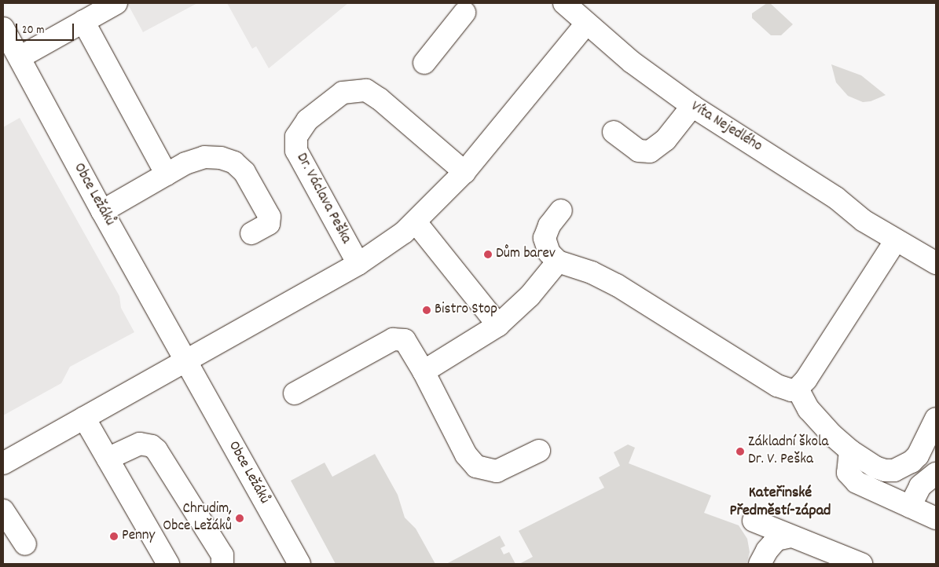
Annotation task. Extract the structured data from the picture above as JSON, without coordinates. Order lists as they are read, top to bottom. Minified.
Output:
{"streets":{"street":["Víta Nejedlého","Obce Ležáků","Dr. Václava Peška"]},"districts":["Kateřinské Předměstí-západ"],"places":["Dům barev","Bistro Stop","Základní škola Dr. V. Peška","Chrudim, Obce Ležáků","Penny"],"scale_bar":"20 m"}
